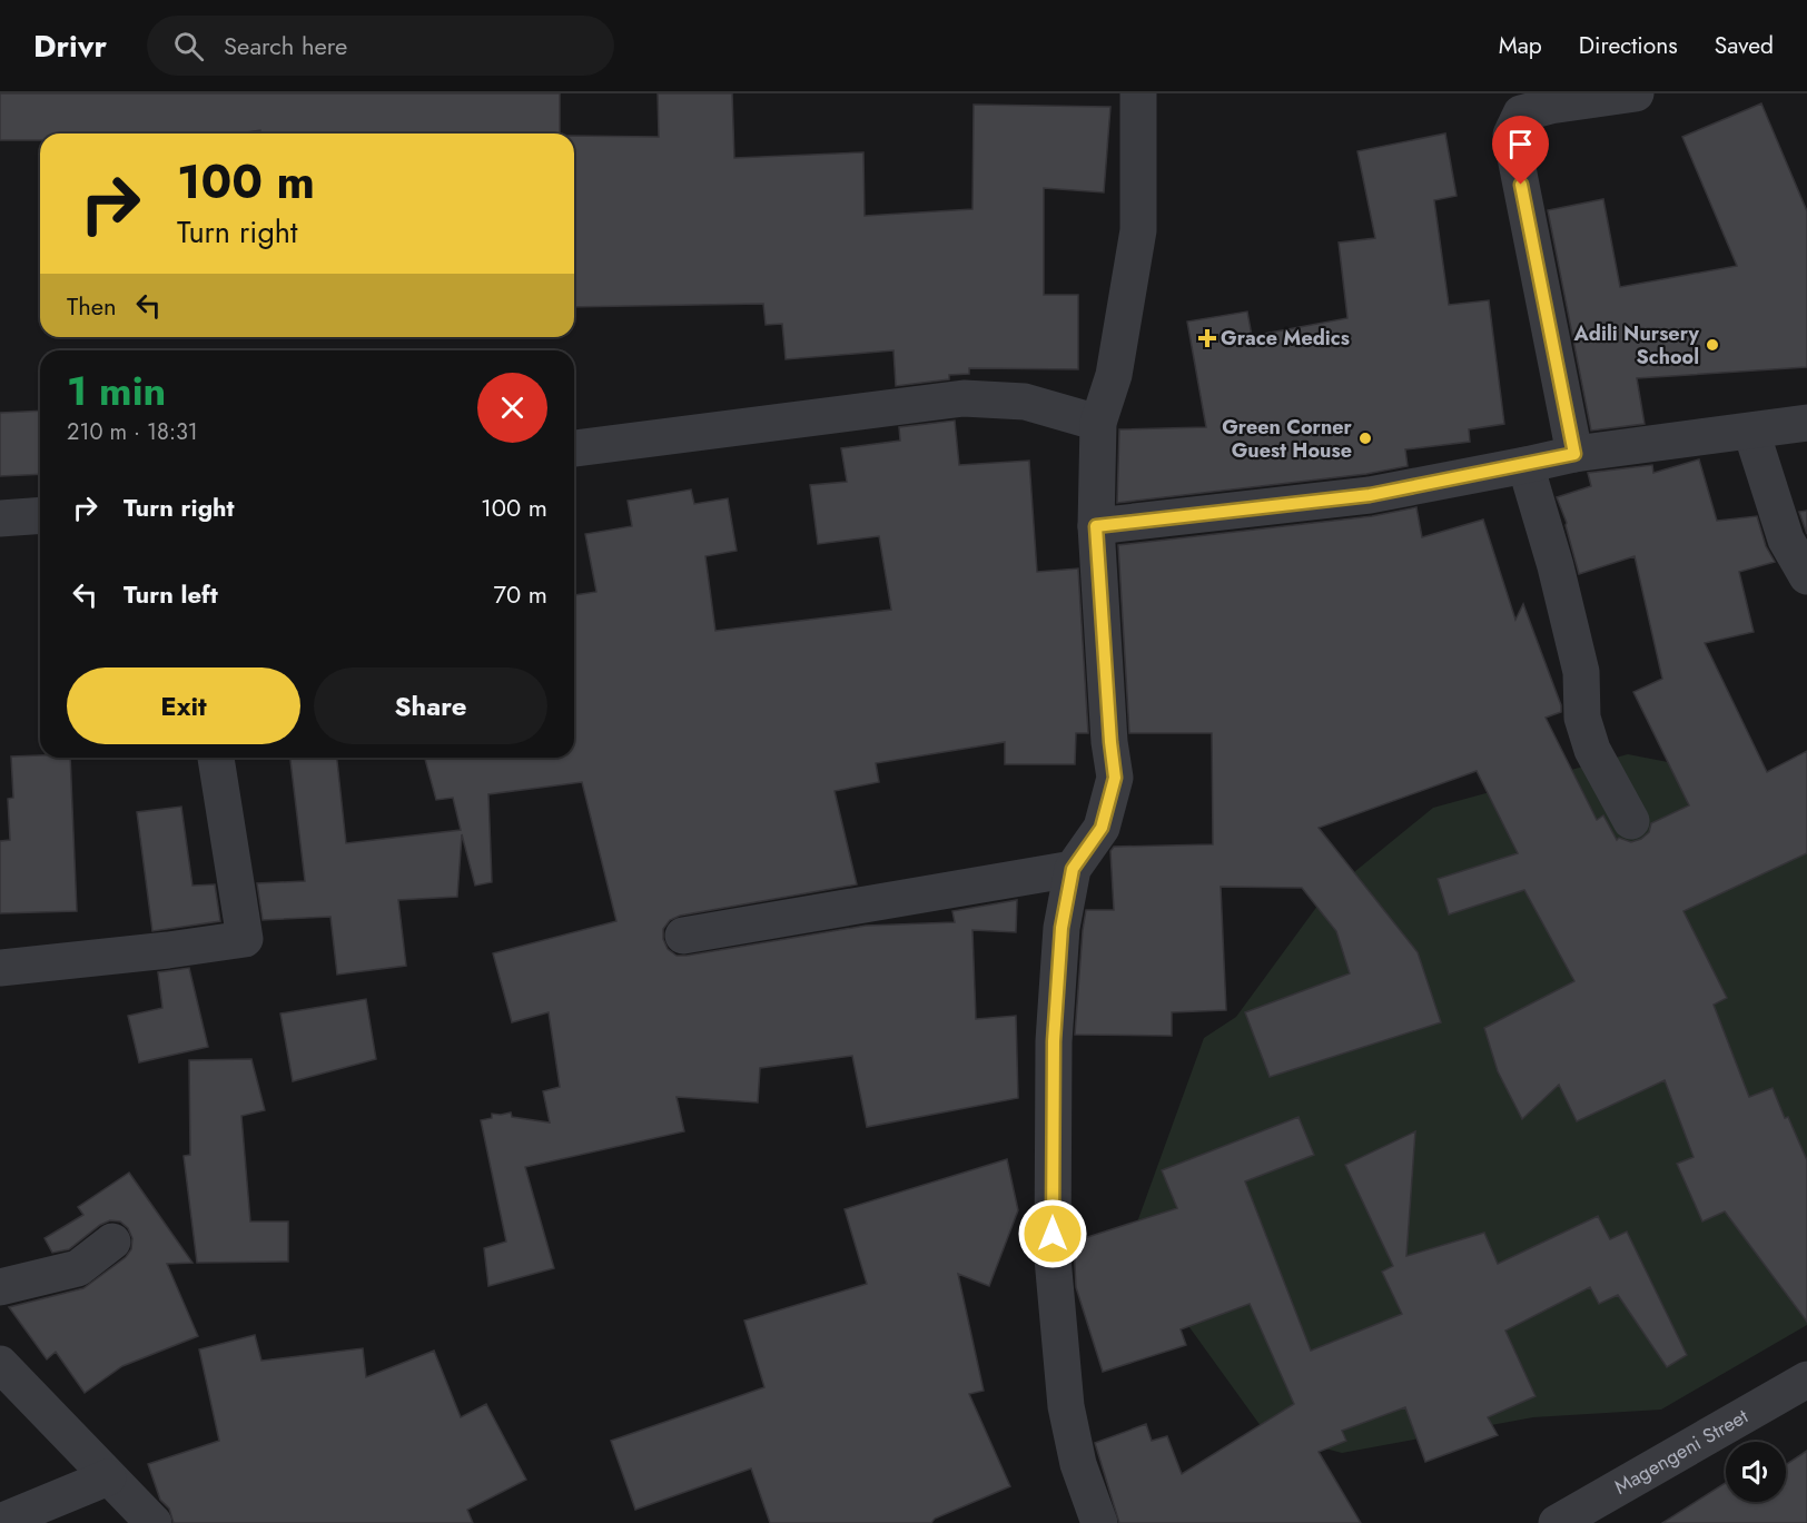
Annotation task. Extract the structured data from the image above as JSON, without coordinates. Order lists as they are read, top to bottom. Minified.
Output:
{"streets":{"street":["Magengeni Street"]},"places":{"health":["Grace Medics"],"other":["Adili Nursery School","Green Corner Guest House"]},"page":{"header":"Drivr","search":"Search here","nav":["Map","Directions","Saved"],"turn":["100 m","Turn right"],"then":"Then","heading":["1 min","210 m · 18:31"],"list":[{"name":"Turn right","value":"100 m"},{"name":"Turn left","value":"70 m"}],"buttons":["Exit","Share"]}}
